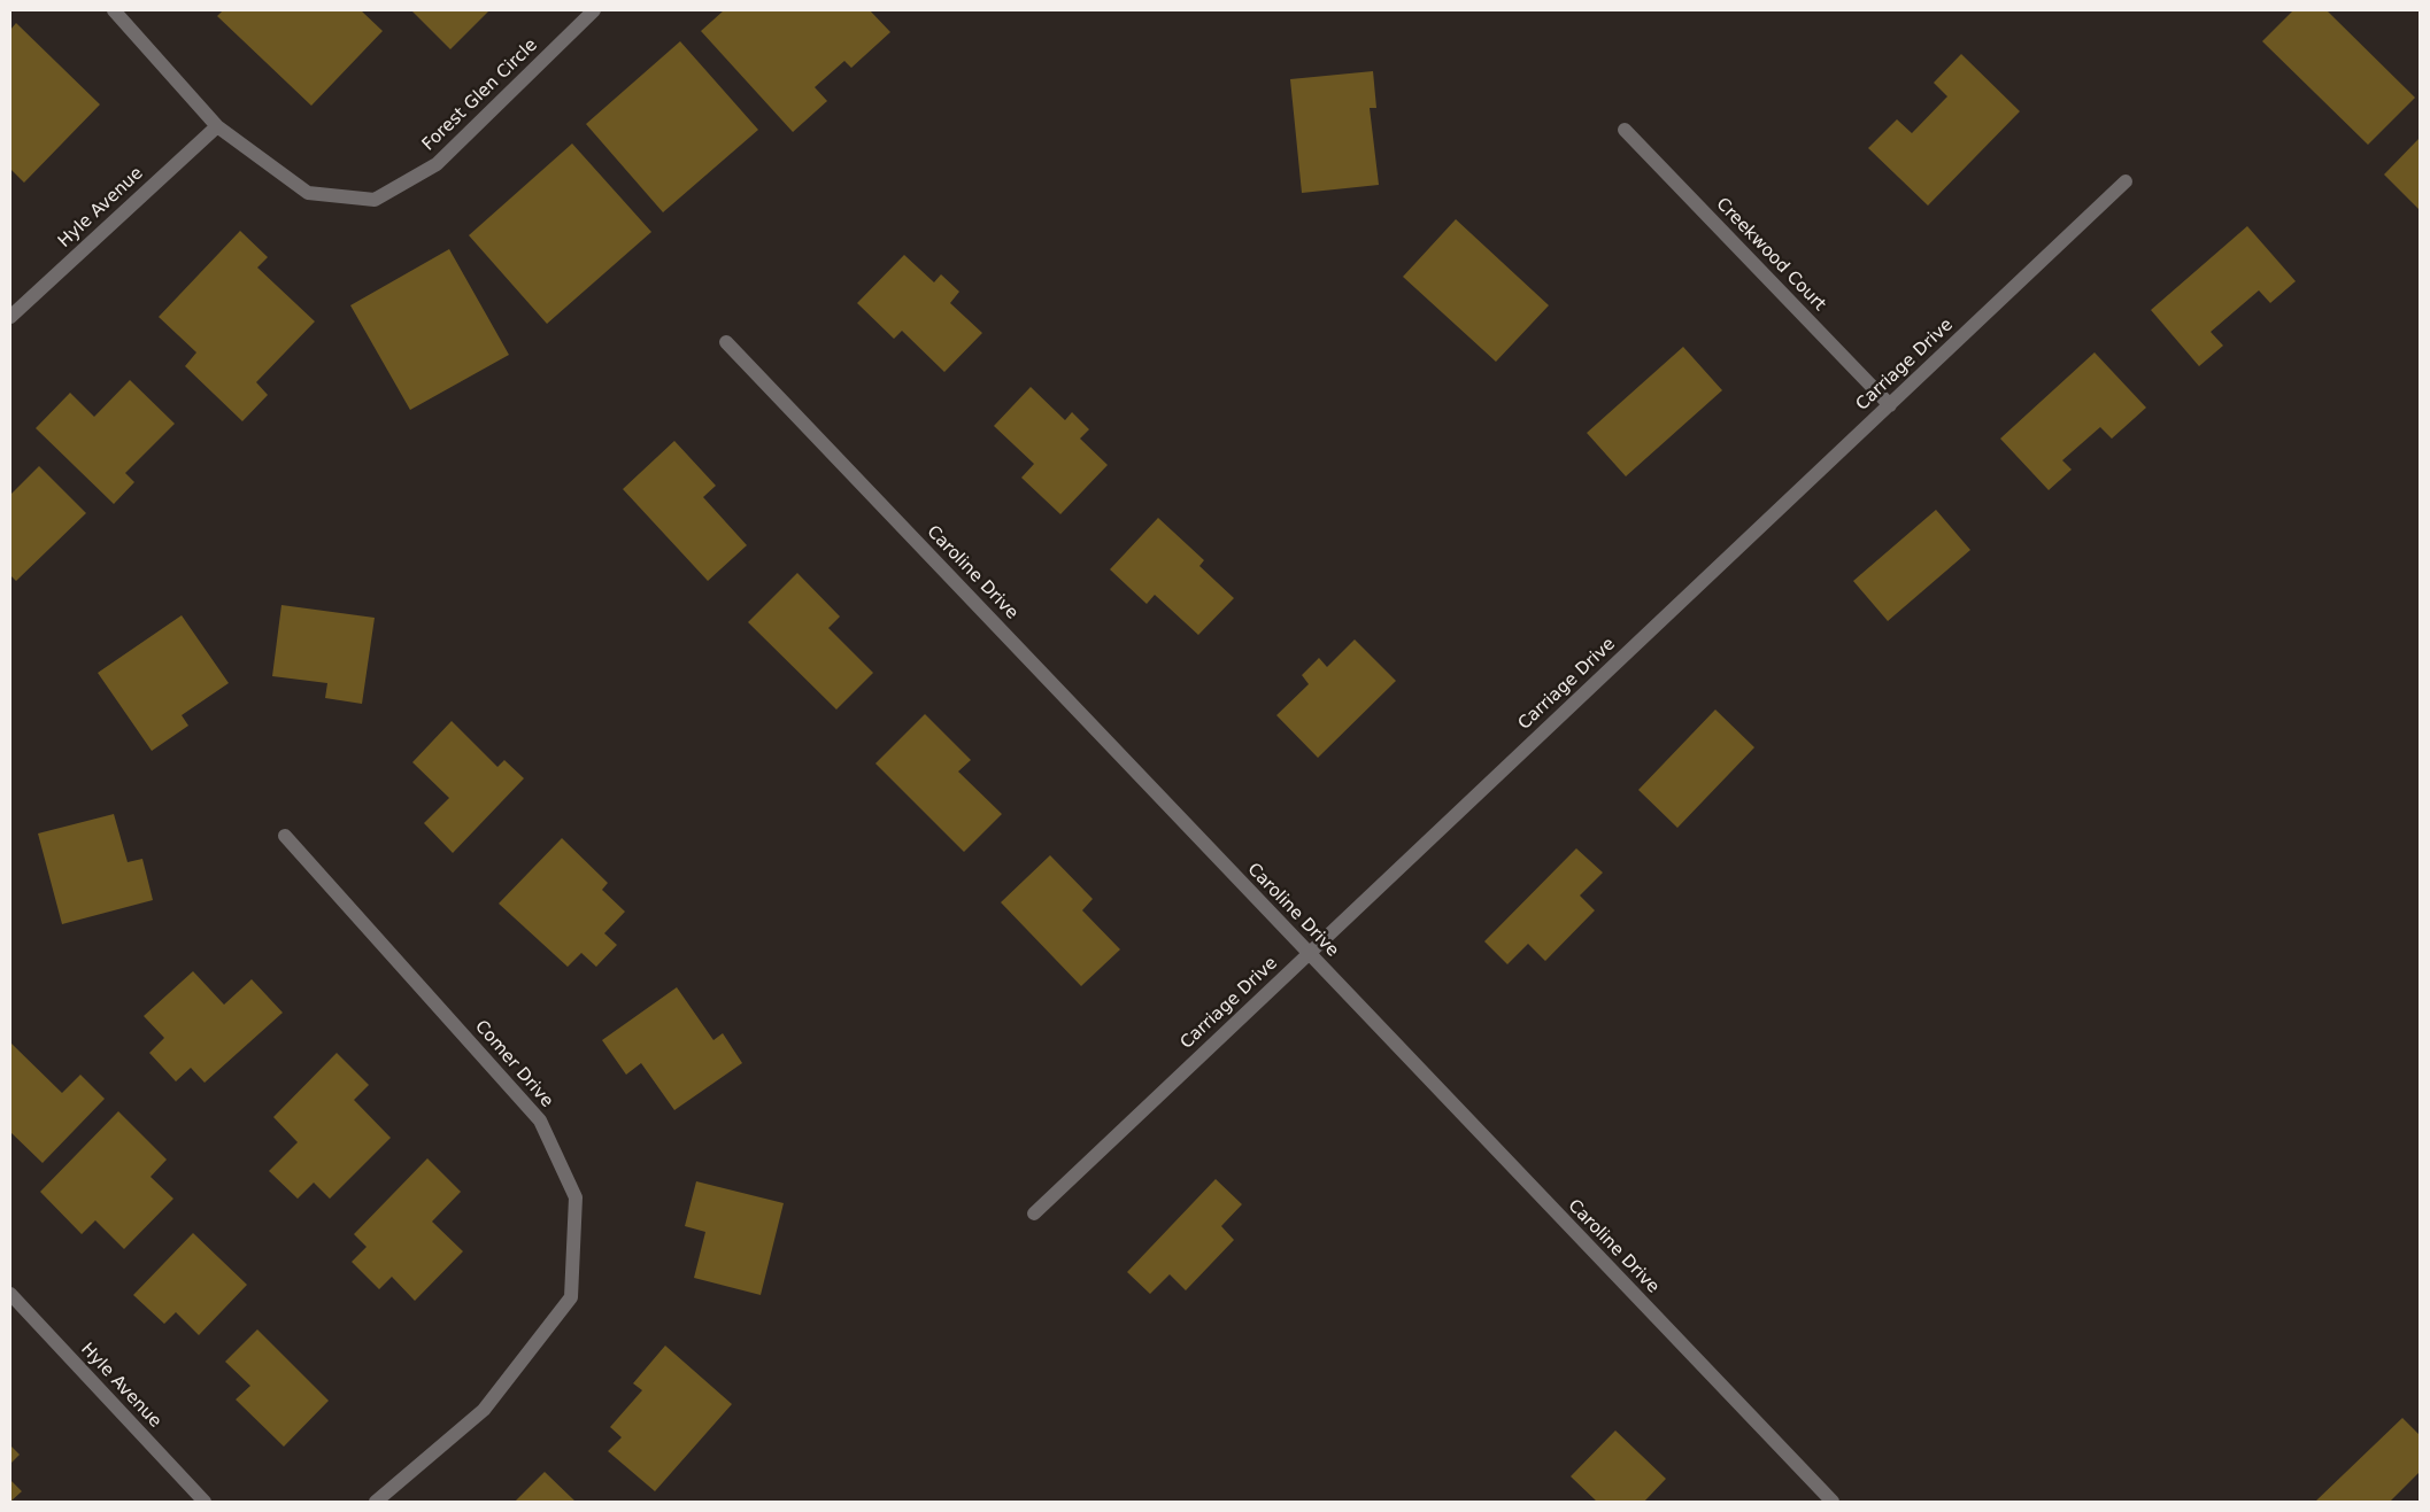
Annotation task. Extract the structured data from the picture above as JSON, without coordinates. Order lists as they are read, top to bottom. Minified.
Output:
{"streets":{"street":["Forest Glen Circle","Hyle Avenue","Creekwood Court","Carriage Drive","Caroline Drive","Comer Drive"]},"crossings":[["Forest Glen Circle","Hyle Avenue"],["Creekwood Court","Carriage Drive"],["Carriage Drive","Caroline Drive"]]}
